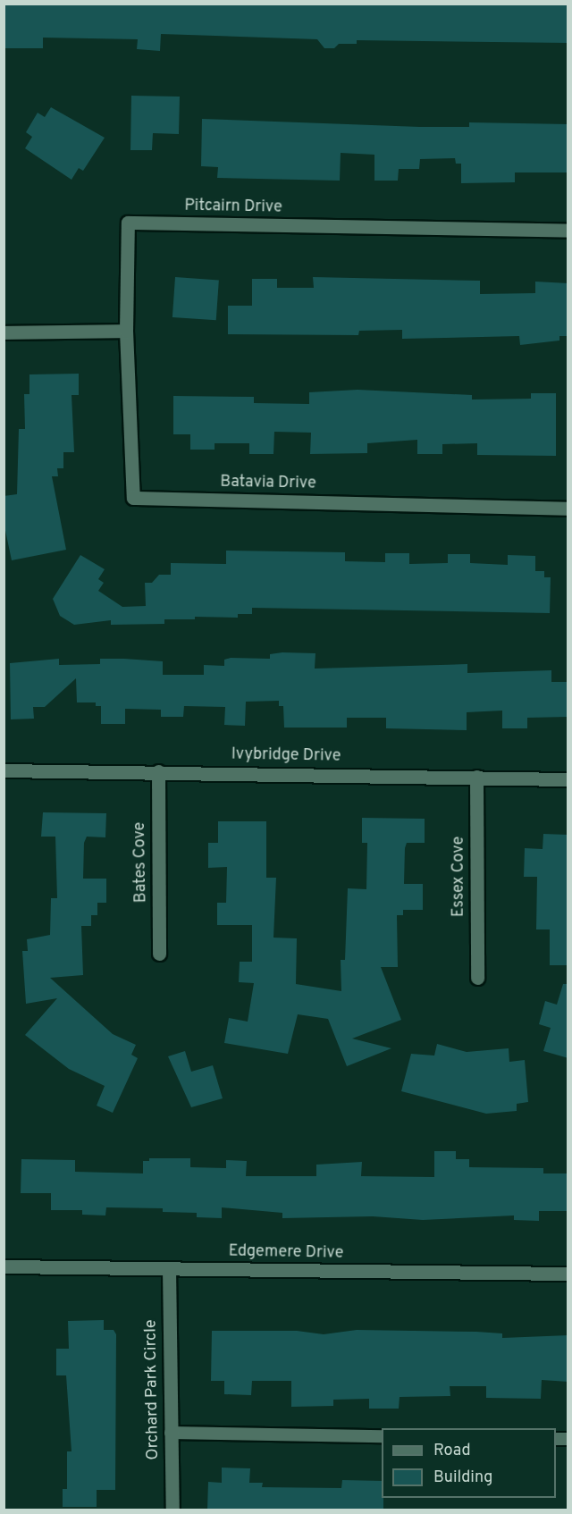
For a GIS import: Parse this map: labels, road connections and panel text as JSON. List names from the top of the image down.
{
  "streets": {
    "street": [
      "Pitcairn Drive",
      "Batavia Drive",
      "Ivybridge Drive",
      "Bates Cove",
      "Essex Cove",
      "Edgemere Drive",
      "Orchard Park Circle"
    ]
  },
  "crossings": [
    ["Pitcairn Drive", "Batavia Drive"],
    ["Ivybridge Drive", "Bates Cove"],
    ["Ivybridge Drive", "Essex Cove"],
    ["Edgemere Drive", "Orchard Park Circle"]
  ],
  "legend": ["Road", "Building"]
}
